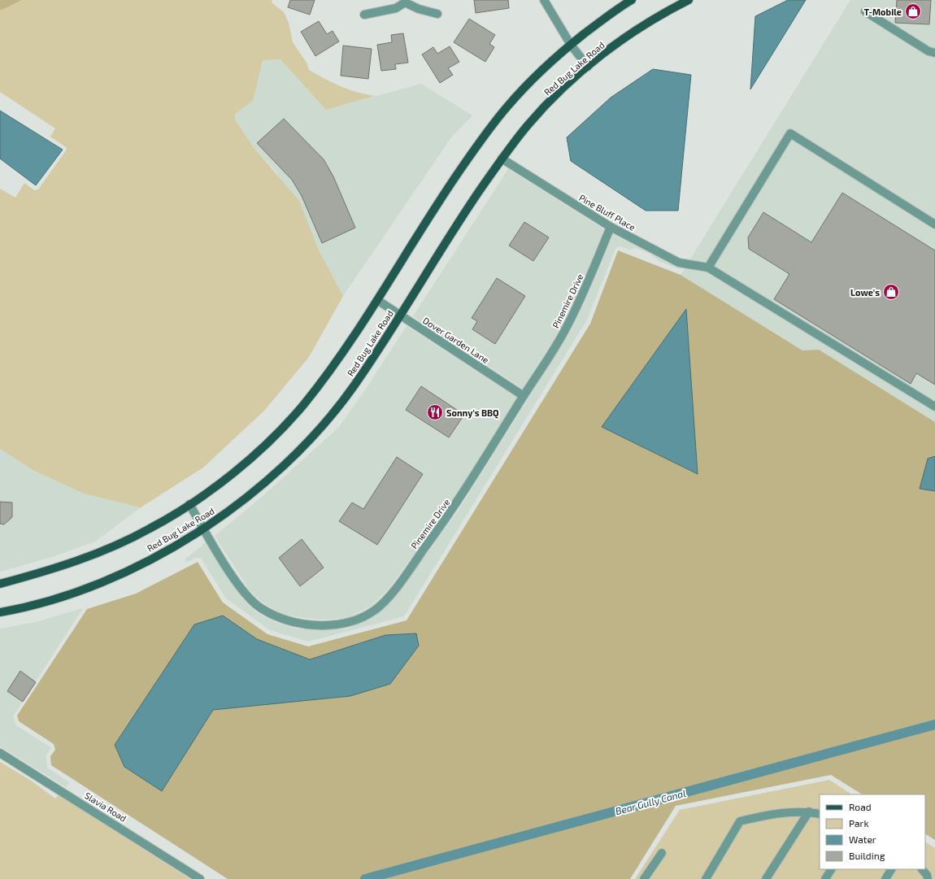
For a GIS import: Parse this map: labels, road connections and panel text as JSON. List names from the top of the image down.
{
  "streets": {
    "main road": ["Red Bug Lake Road"],
    "street": [
      "Pine Bluff Place",
      "Pinemire Drive",
      "Dover Garden Lane",
      "Slavia Road"
    ]
  },
  "crossings": [
    ["Red Bug Lake Road", "Pine Bluff Place"],
    ["Red Bug Lake Road", "Pinemire Drive"],
    ["Red Bug Lake Road", "Dover Garden Lane"],
    ["Pine Bluff Place", "Pinemire Drive"],
    ["Pinemire Drive", "Dover Garden Lane"]
  ],
  "water": ["Bear Gully Canal"],
  "places": {
    "shop": ["T-Mobile", "Lowe's"],
    "restaurant": ["Sonny's BBQ"]
  },
  "legend": [
    "Road",
    "Park",
    "Water",
    "Building"
  ]
}
